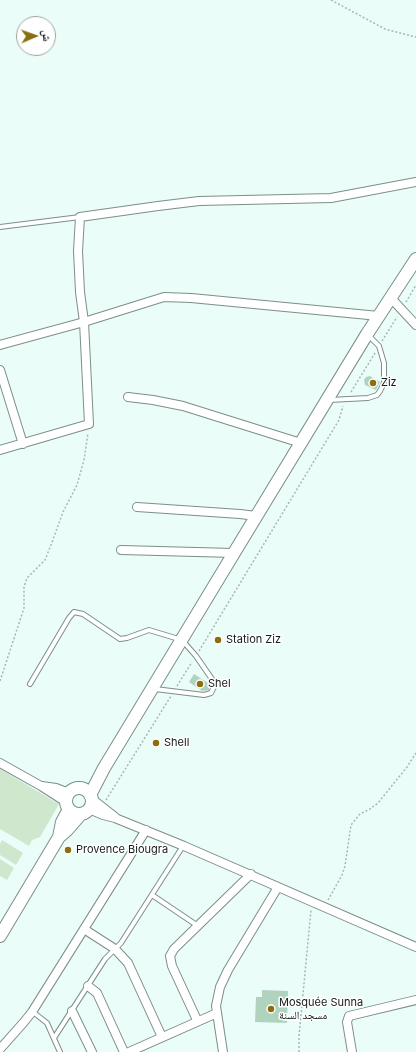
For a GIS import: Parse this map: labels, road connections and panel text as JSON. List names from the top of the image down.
{
  "places": [
    "Ziz",
    "Station Ziz",
    "Shel",
    "Shell",
    "Provence Biougra",
    "Mosquée Sunna مسجد السنة"
  ],
  "north": "right"
}
